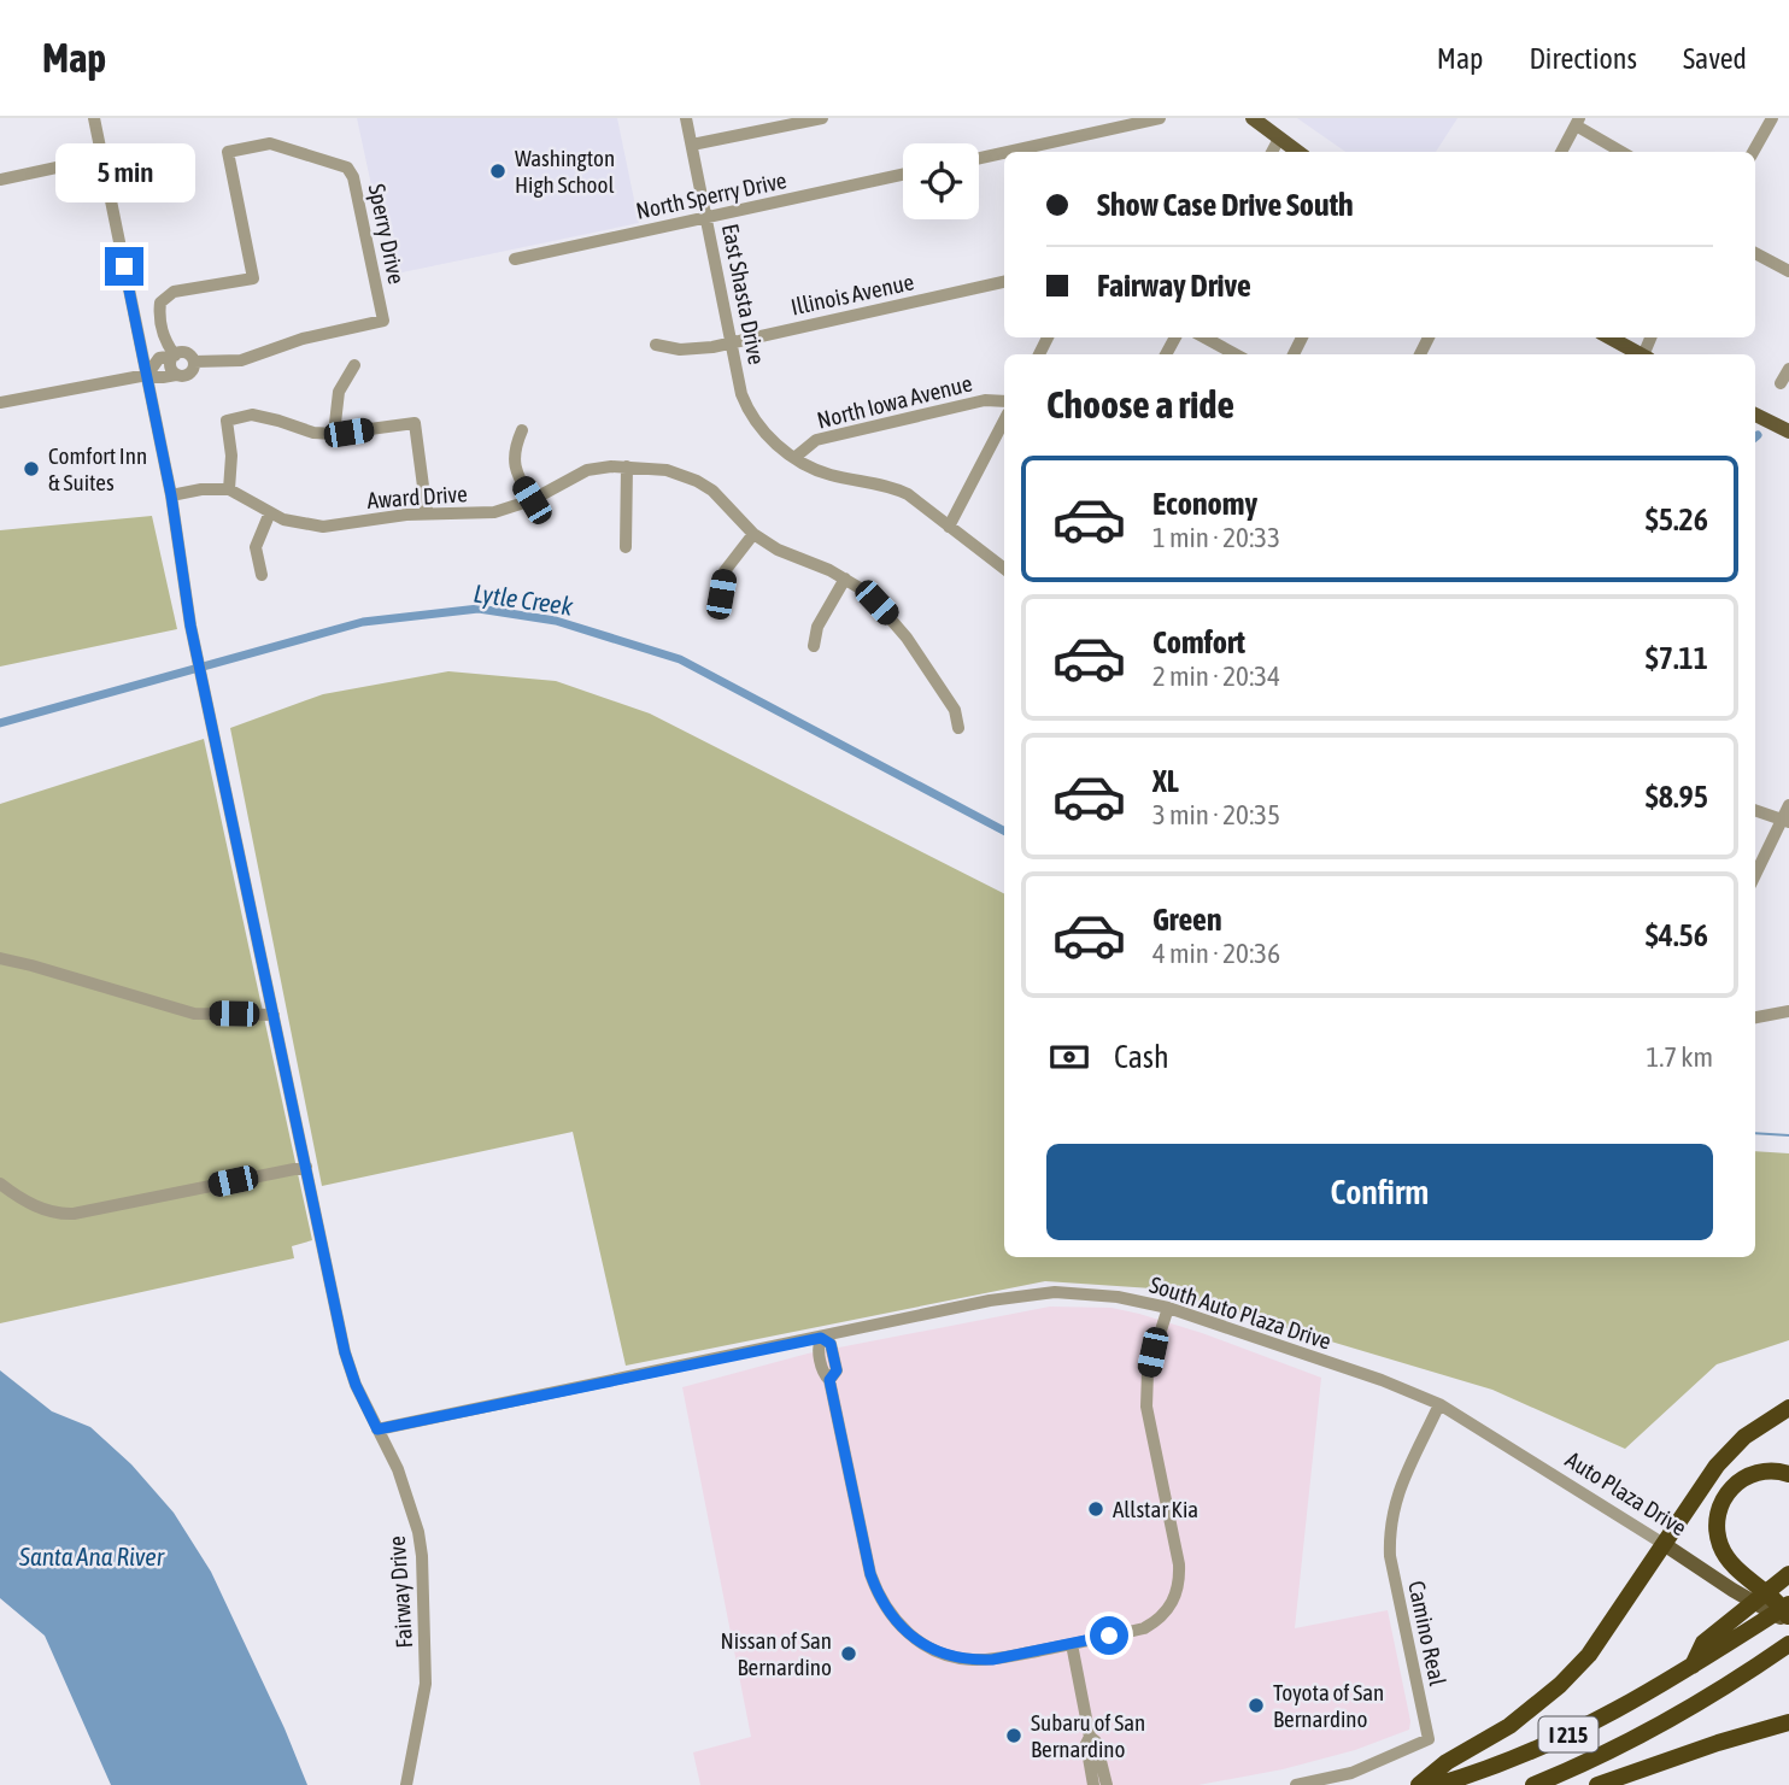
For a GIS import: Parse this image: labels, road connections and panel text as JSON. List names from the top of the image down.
{
  "streets": {
    "highway": ["I 215"],
    "main road": ["Auto Plaza Drive"],
    "street": [
      "North Sperry Drive",
      "Sperry Drive",
      "East Shasta Drive",
      "Illinois Avenue",
      "North Iowa Avenue",
      "Award Drive",
      "South Auto Plaza Drive",
      "Fairway Drive",
      "Camino Real"
    ]
  },
  "crossings": [
    ["North Sperry Drive", "East Shasta Drive"],
    ["East Shasta Drive", "Illinois Avenue"],
    ["East Shasta Drive", "North Iowa Avenue"],
    ["South Auto Plaza Drive", "Auto Plaza Drive"],
    ["South Auto Plaza Drive", "Fairway Drive"],
    ["South Auto Plaza Drive", "Camino Real"],
    ["Auto Plaza Drive", "Camino Real"]
  ],
  "water": ["Lytle Creek", "Santa Ana River"],
  "places": [
    "Washington High School",
    "Comfort Inn & Suites",
    "Allstar Kia",
    "Nissan of San Bernardino",
    "Toyota of San Bernardino",
    "Subaru of San Bernardino"
  ],
  "page": {
    "header": "Map",
    "nav": ["Map", "Directions", "Saved"],
    "bubble": "5 min",
    "banner": ["Show Case Drive South", "Fairway Drive"],
    "heading": "Choose a ride",
    "list": [
      {
        "name": "Economy",
        "note": "1 min · 20:33",
        "value": "$5.26"
      },
      {
        "name": "Comfort",
        "note": "2 min · 20:34",
        "value": "$7.11"
      },
      {
        "name": "XL",
        "note": "3 min · 20:35",
        "value": "$8.95"
      },
      {
        "name": "Green",
        "note": "4 min · 20:36",
        "value": "$4.56"
      }
    ],
    "pay": ["Cash", "1.7 km"],
    "buttons": "Confirm"
  }
}
